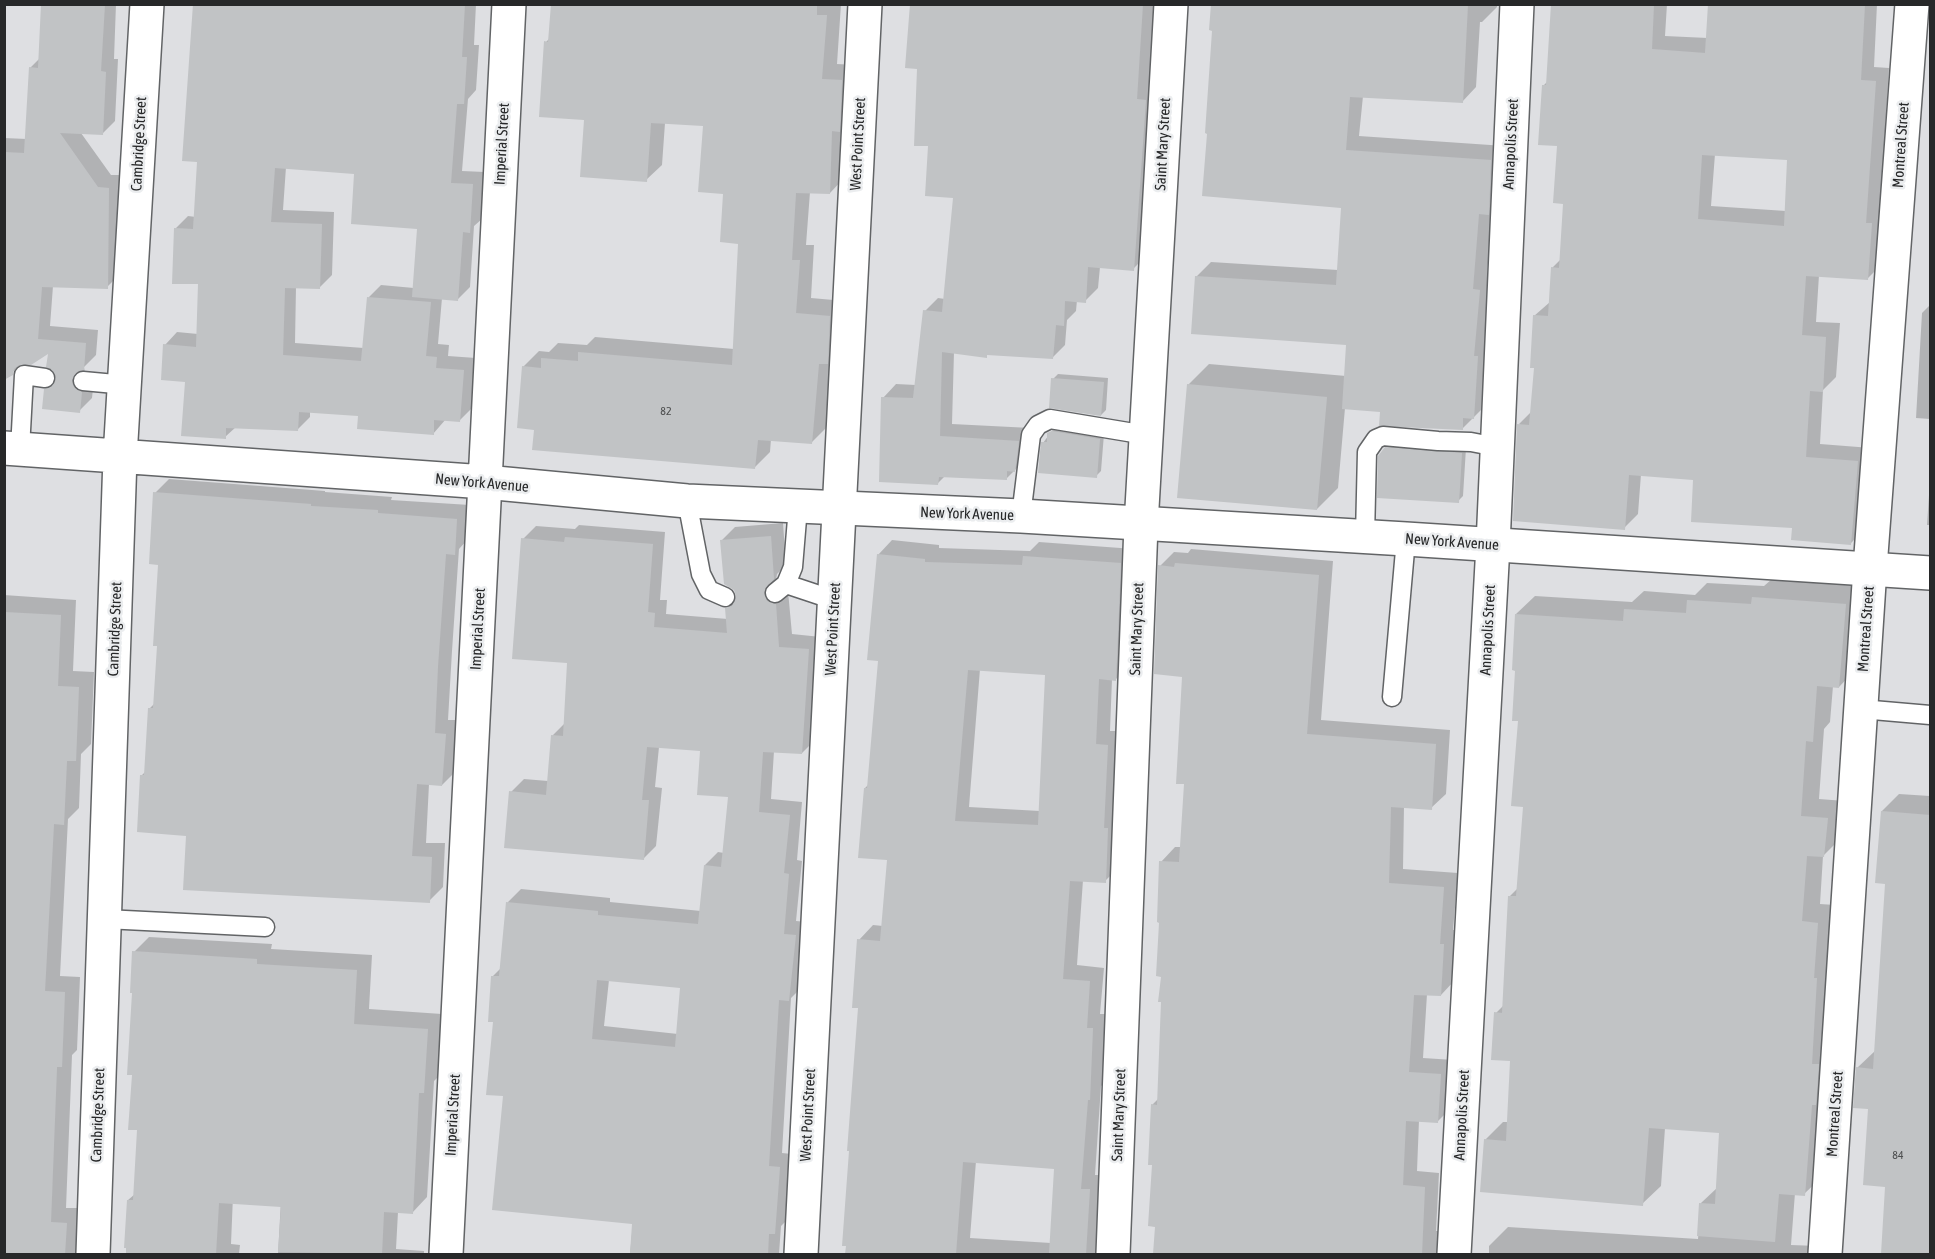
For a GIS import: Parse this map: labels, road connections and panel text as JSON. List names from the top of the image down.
{
  "streets": {
    "street": [
      "Cambridge Street",
      "Imperial Street",
      "West Point Street",
      "Saint Mary Street",
      "Annapolis Street",
      "Montreal Street",
      "New York Avenue"
    ]
  },
  "crossings": [
    ["Cambridge Street", "New York Avenue"],
    ["Imperial Street", "New York Avenue"],
    ["West Point Street", "New York Avenue"],
    ["Saint Mary Street", "New York Avenue"],
    ["Annapolis Street", "New York Avenue"],
    ["Montreal Street", "New York Avenue"]
  ],
  "house_numbers": ["82", "84"]
}
